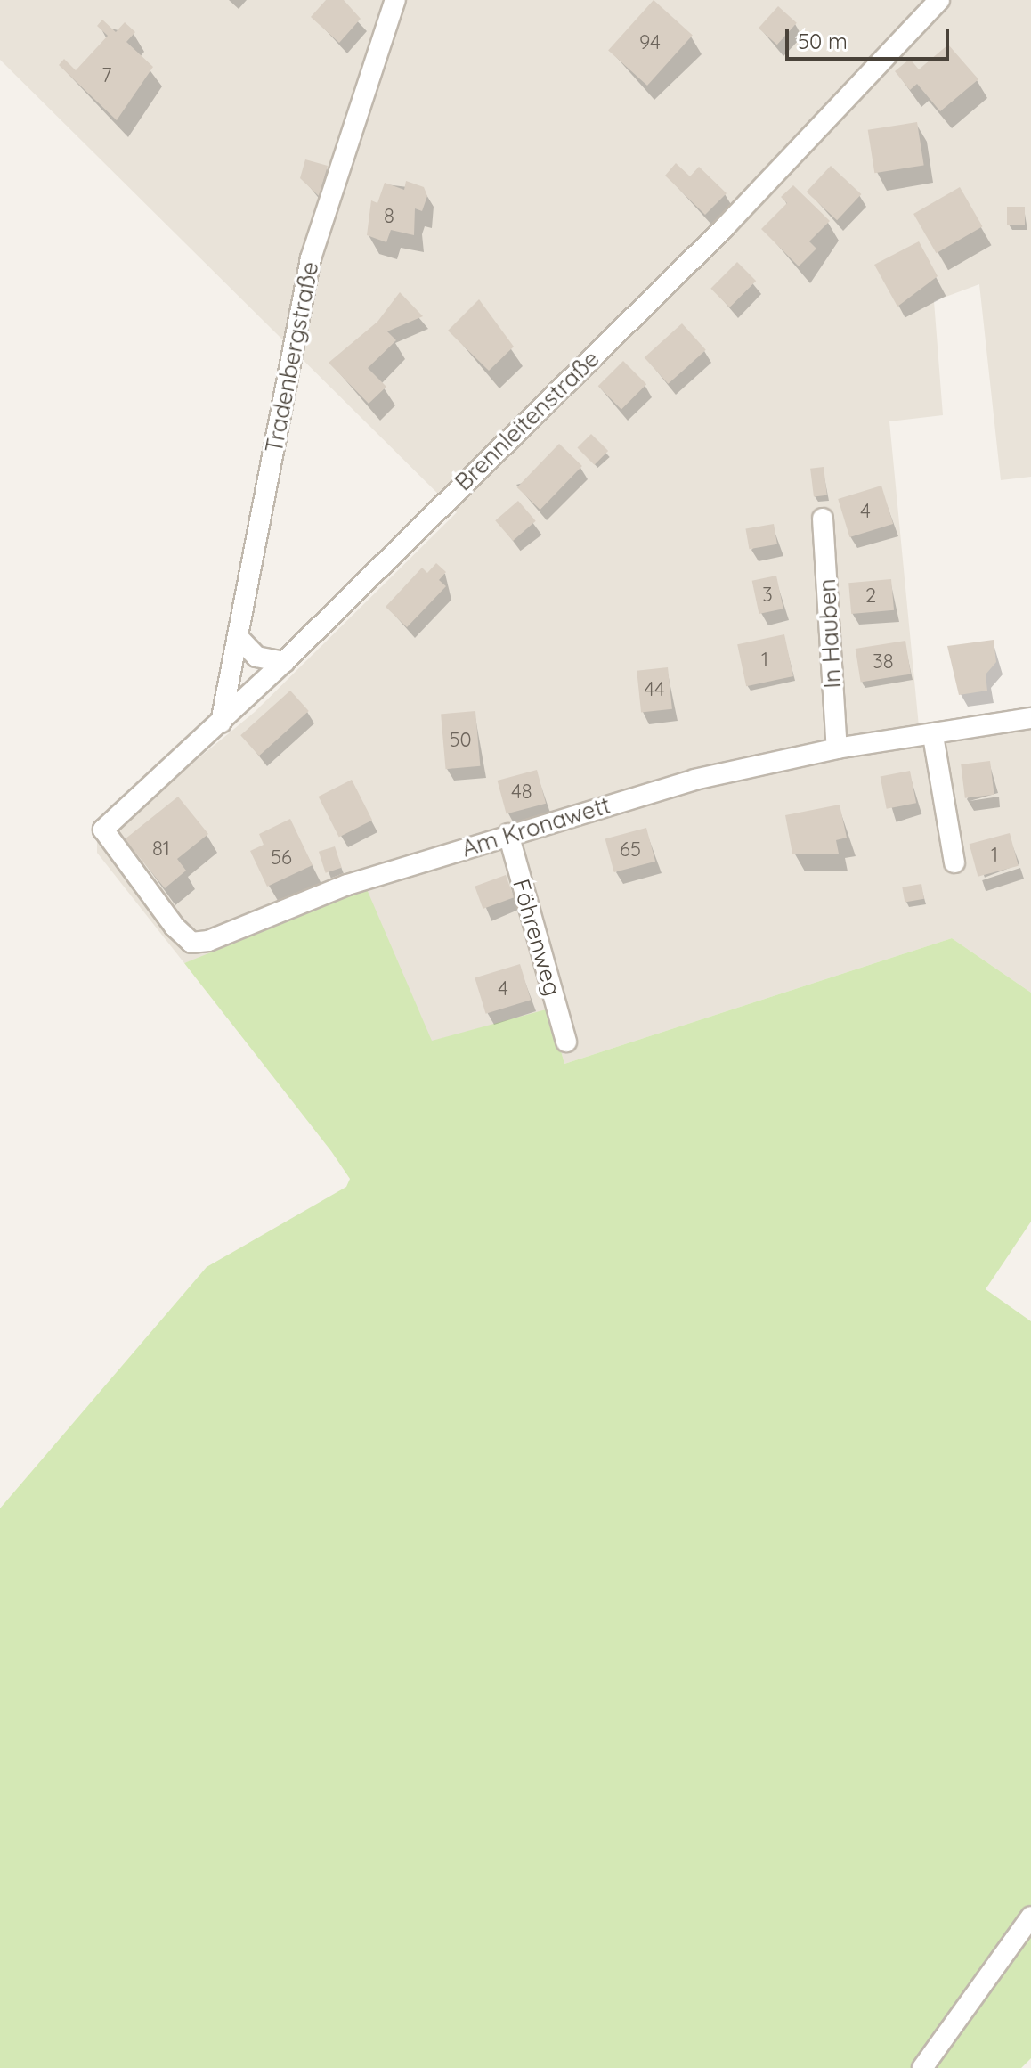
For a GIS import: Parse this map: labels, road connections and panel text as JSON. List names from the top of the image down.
{
  "streets": {
    "street": [
      "Tradenbergstraße",
      "Brennleitenstraße",
      "In Hauben",
      "Am Kronawett",
      "Föhrenweg"
    ]
  },
  "crossings": [
    ["Tradenbergstraße", "Brennleitenstraße"],
    ["Brennleitenstraße", "Am Kronawett"],
    ["In Hauben", "Am Kronawett"],
    ["Am Kronawett", "Föhrenweg"]
  ],
  "house_numbers": [
    "94",
    "7",
    "8",
    "4",
    "3",
    "2",
    "1",
    "38",
    "44",
    "50",
    "48",
    "81",
    "65",
    "1",
    "56",
    "4"
  ],
  "scale_bar": "50 m"
}
